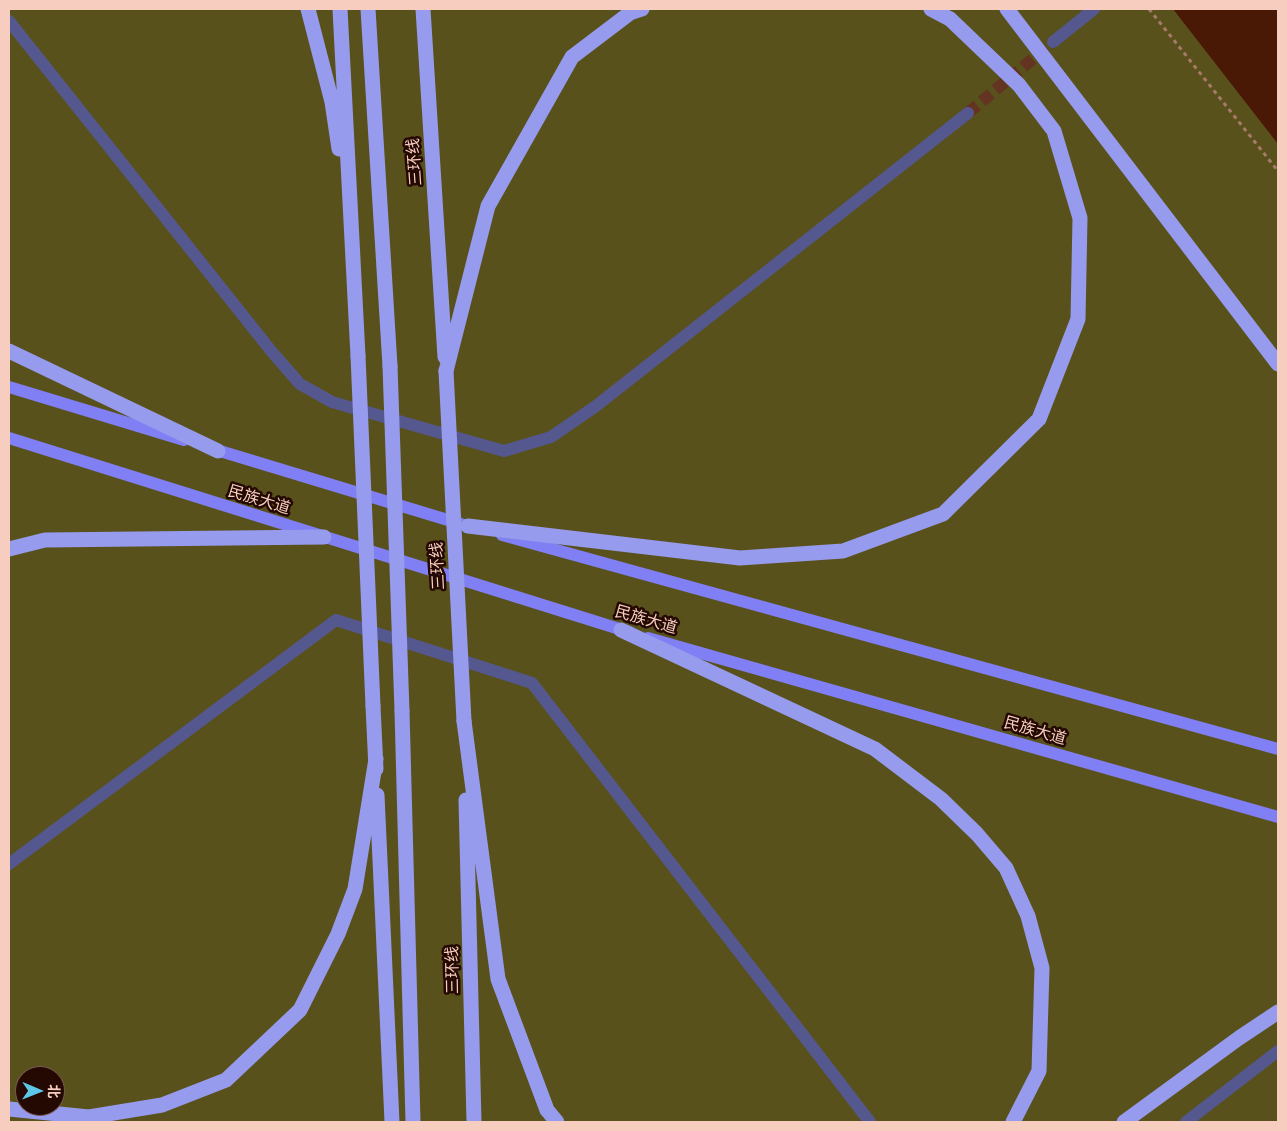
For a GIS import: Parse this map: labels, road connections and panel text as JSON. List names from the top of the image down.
{
  "streets": {
    "highway": ["三环线"],
    "main road": ["民族大道"]
  },
  "north": "right"
}
